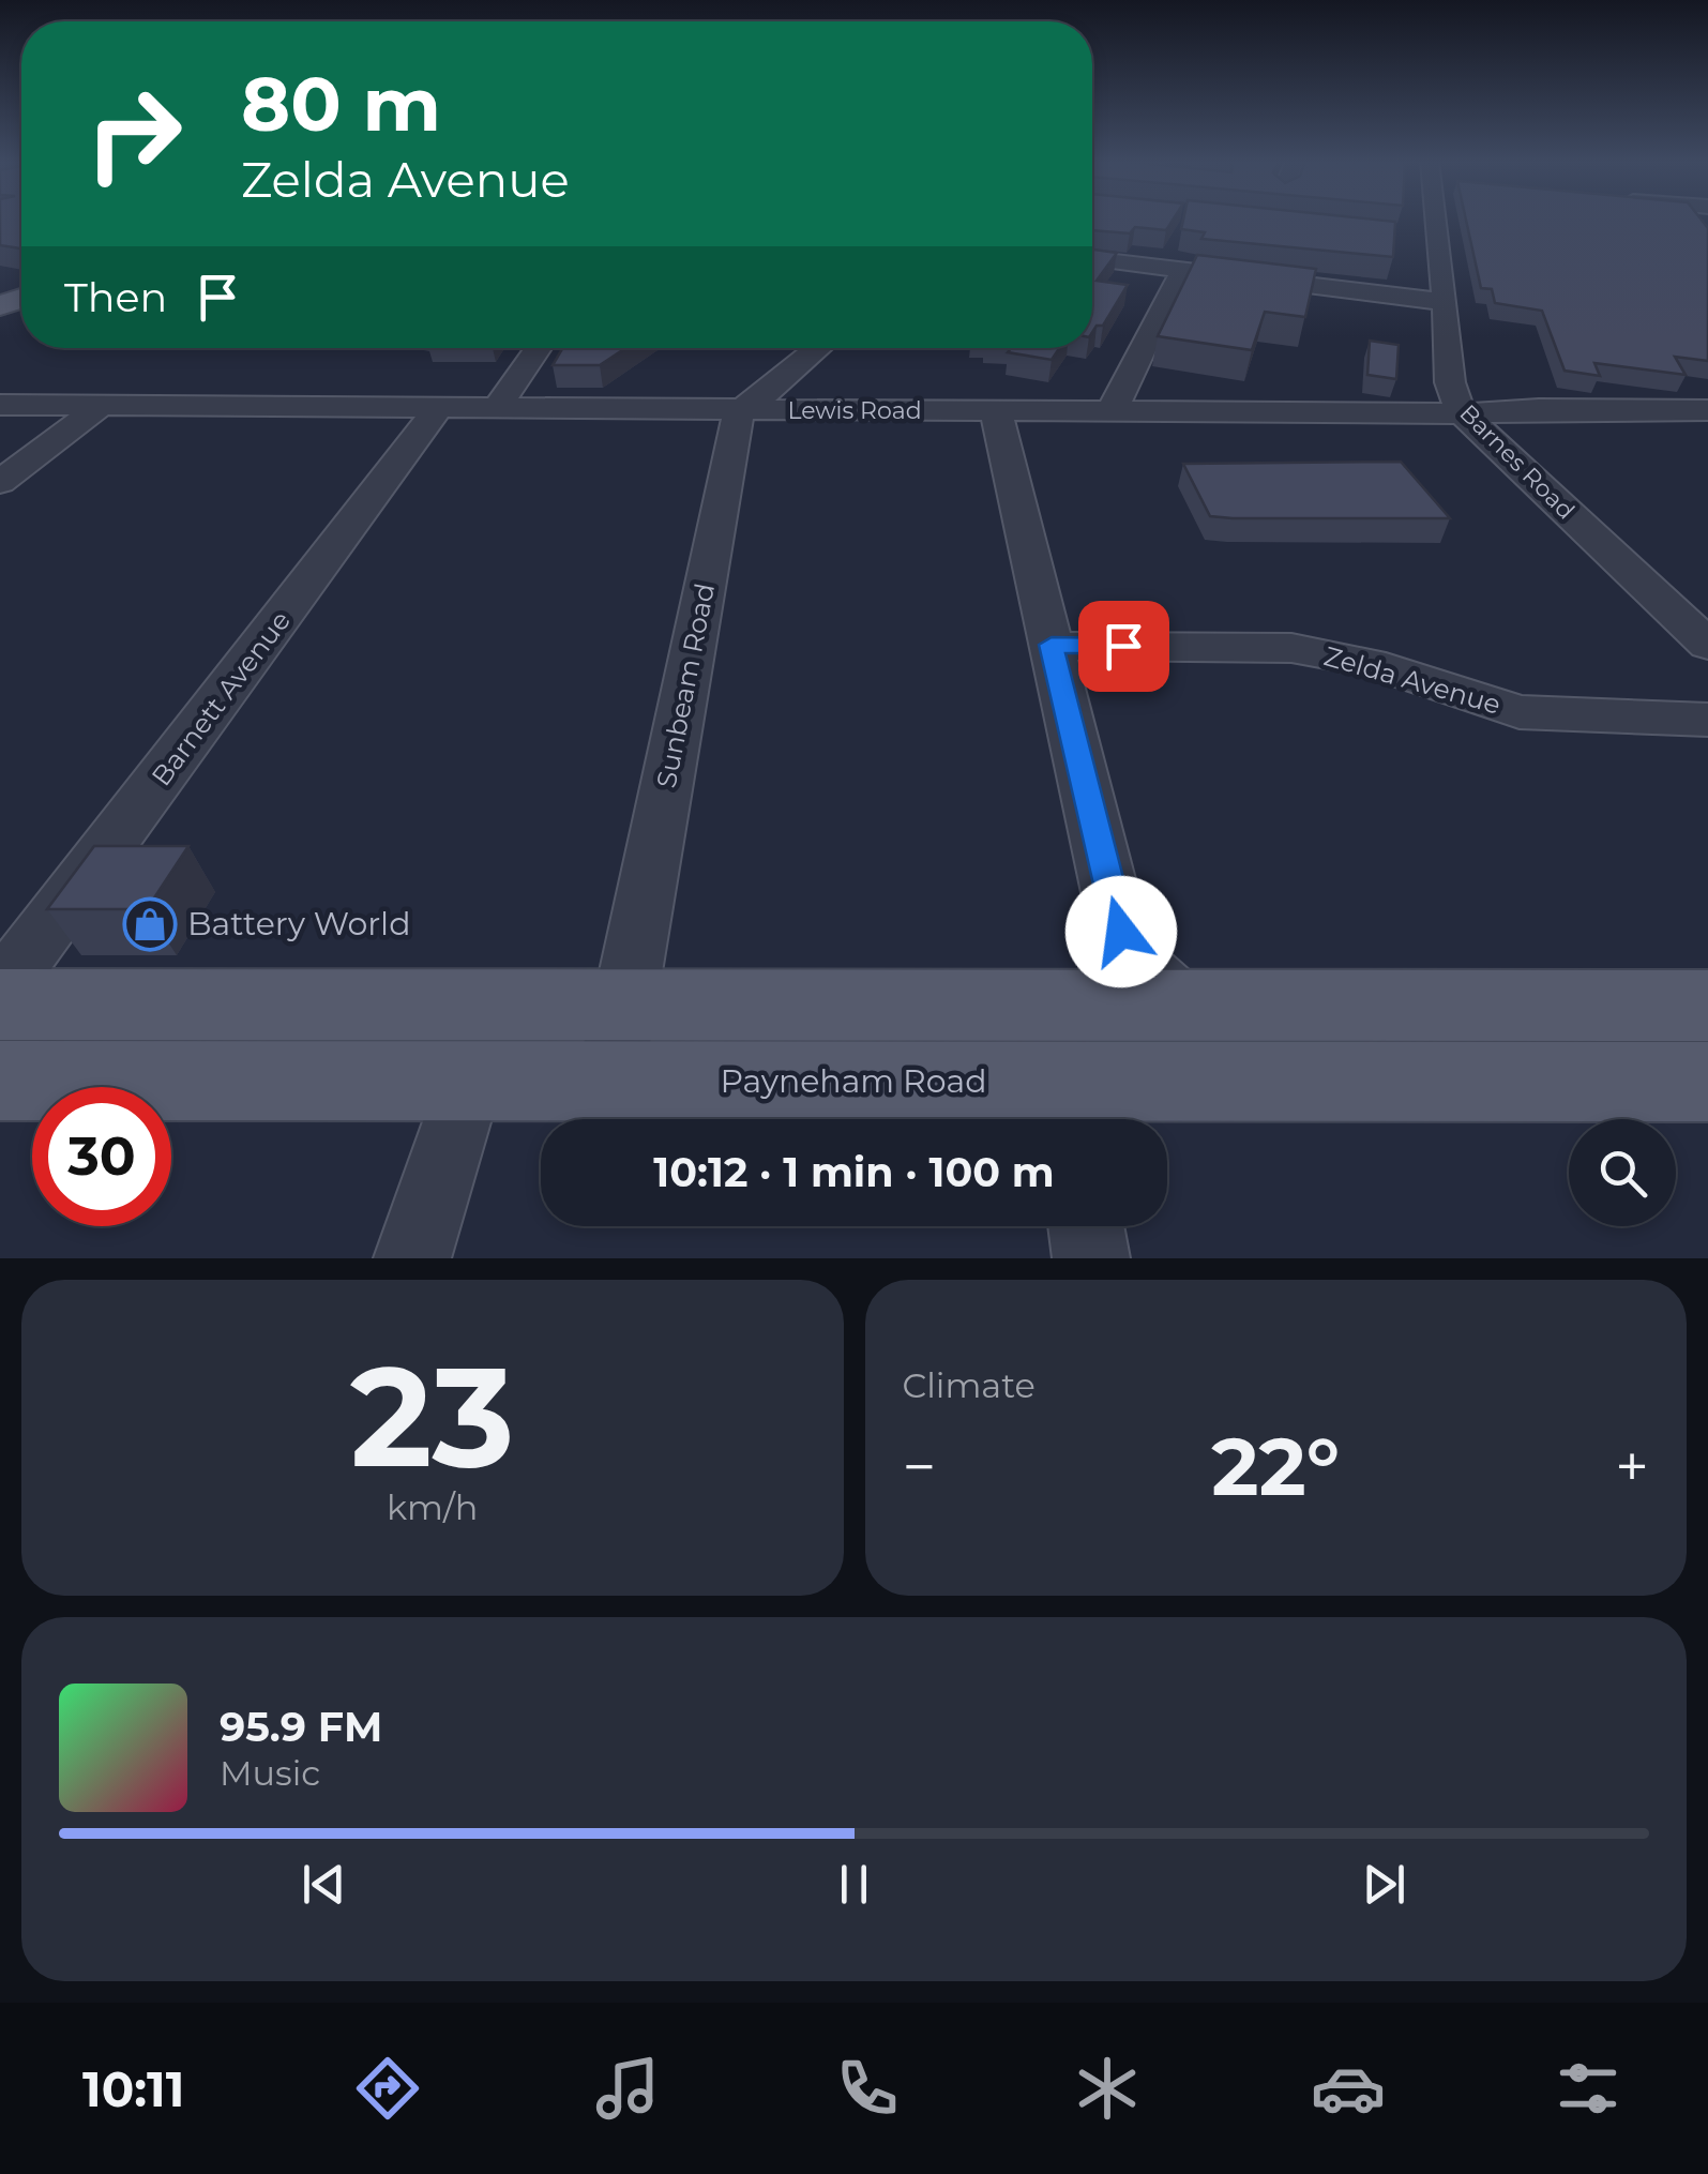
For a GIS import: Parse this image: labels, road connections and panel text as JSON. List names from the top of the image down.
{
  "streets": {
    "main road": ["Payneham Road"],
    "street": [
      "Lewis Road",
      "Barnes Road",
      "Zelda Avenue",
      "Sunbeam Road",
      "Barnett Avenue"
    ]
  },
  "crossings": [
    ["Lewis Road", "Barnes Road"],
    ["Lewis Road", "Sunbeam Road"],
    ["Lewis Road", "Barnett Avenue"],
    ["Sunbeam Road", "Payneham Road"]
  ],
  "places": {
    "shop": ["Battery World"]
  },
  "page": {
    "turn": ["80 m", "Zelda Avenue"],
    "then": "Then",
    "limit": "30",
    "trip": "10:12 · 1 min · 100 m",
    "tile": [
      ["23", "km/h"],
      "Climate"
    ],
    "heat": ["−", "22°", "+"],
    "song": ["95.9 FM", "Music"],
    "tabs": "10:11"
  }
}
